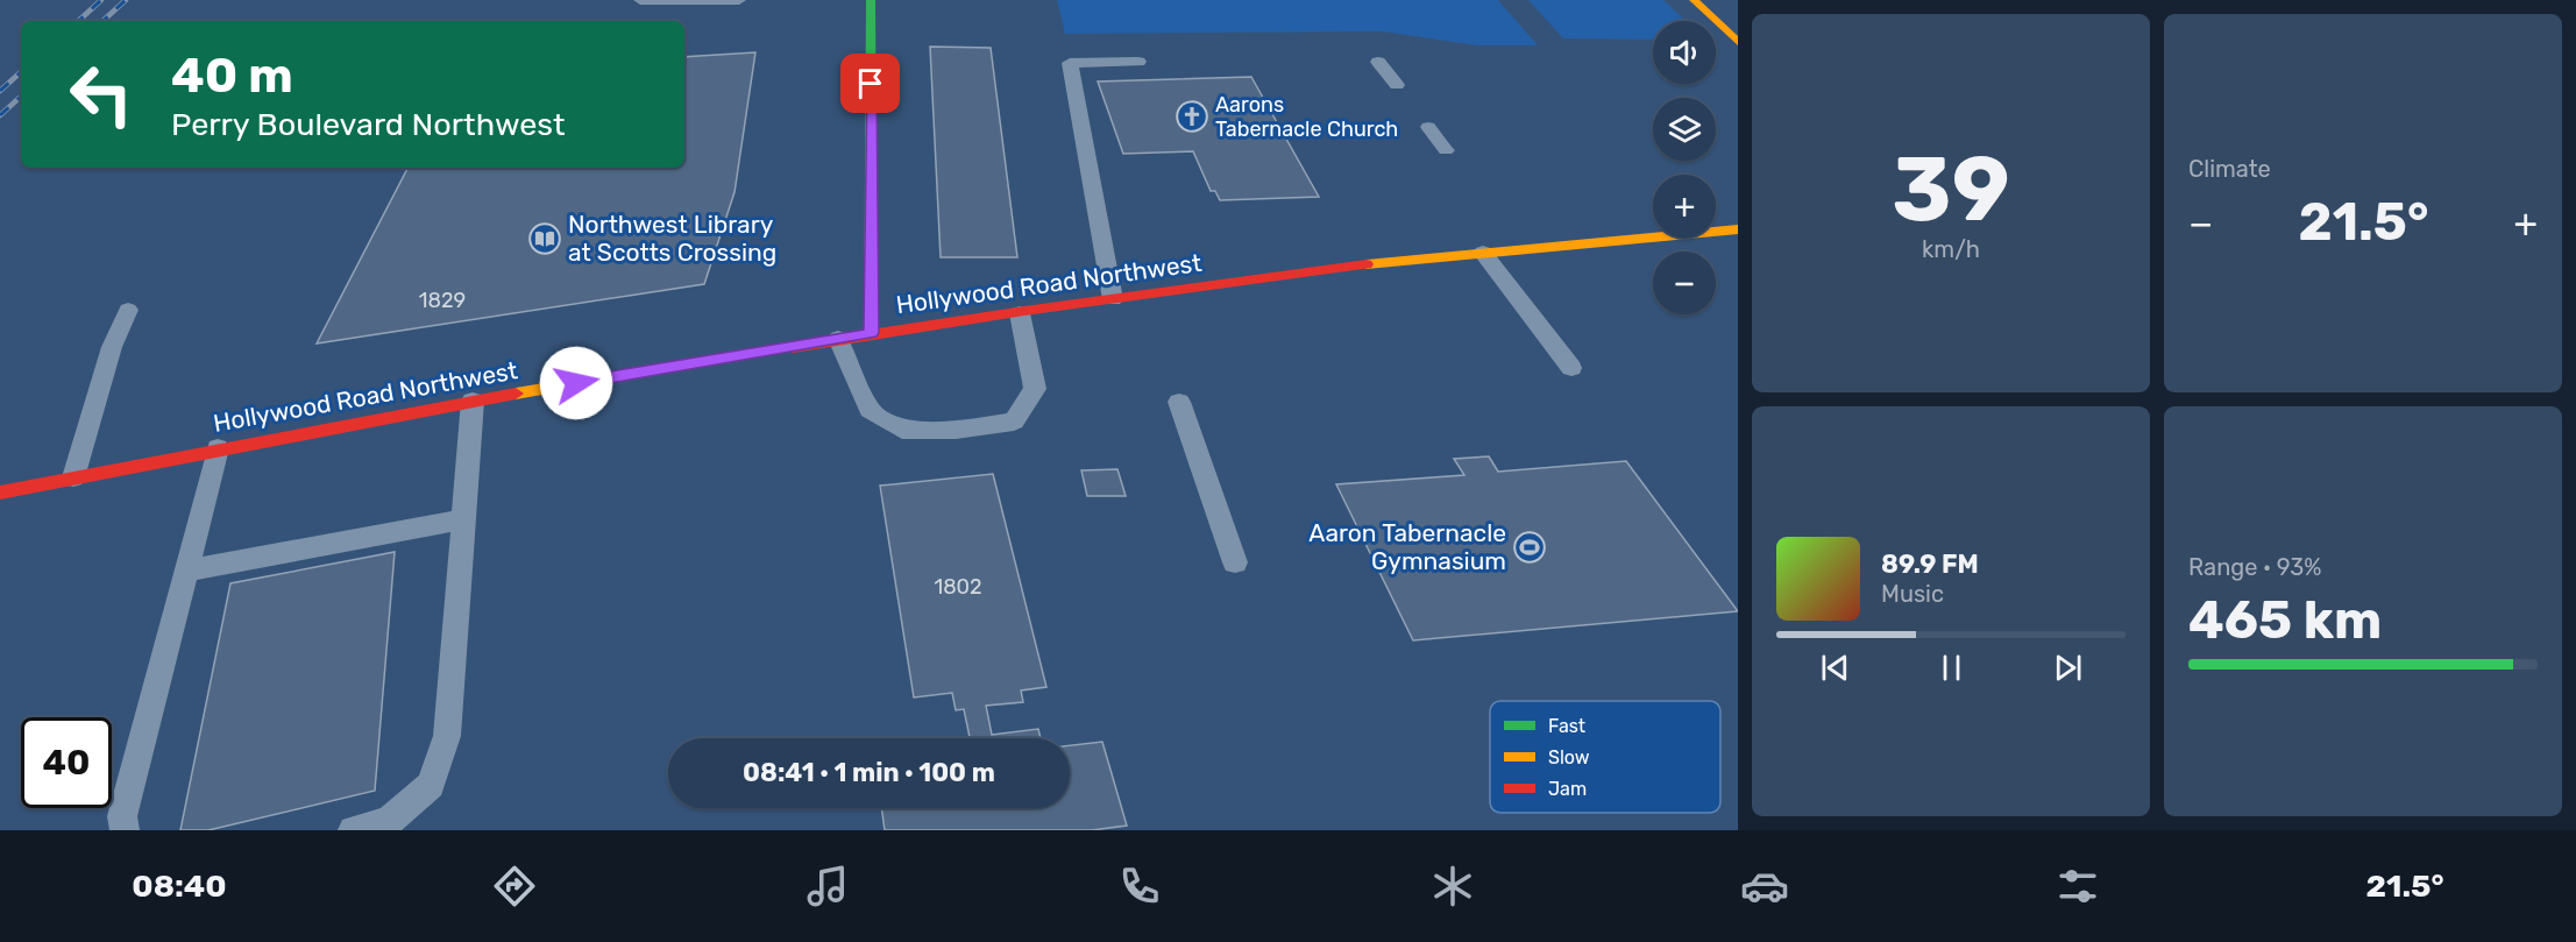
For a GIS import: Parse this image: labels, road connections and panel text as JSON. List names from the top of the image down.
{
  "streets": {
    "street": ["Hollywood Road Northwest"]
  },
  "places": {
    "church": ["Aarons Tabernacle Church"],
    "library": ["Northwest Library at Scotts Crossing"],
    "sports": ["Aaron Tabernacle Gymnasium"]
  },
  "house_numbers": ["1829", "1802"],
  "legend": ["Fast", "Slow", "Jam"],
  "page": {
    "tile": [
      ["39", "km/h"],
      "Climate",
      ["Range · 93%", "465 km"]
    ],
    "map_buttons": ["+", "−"],
    "turn": ["40 m", "Perry Boulevard Northwest"],
    "heat": ["−", "21.5°", "+"],
    "song": ["89.9 FM", "Music"],
    "limit": "40",
    "trip": "08:41 · 1 min · 100 m",
    "tabs": ["08:40", "21.5°"]
  }
}
